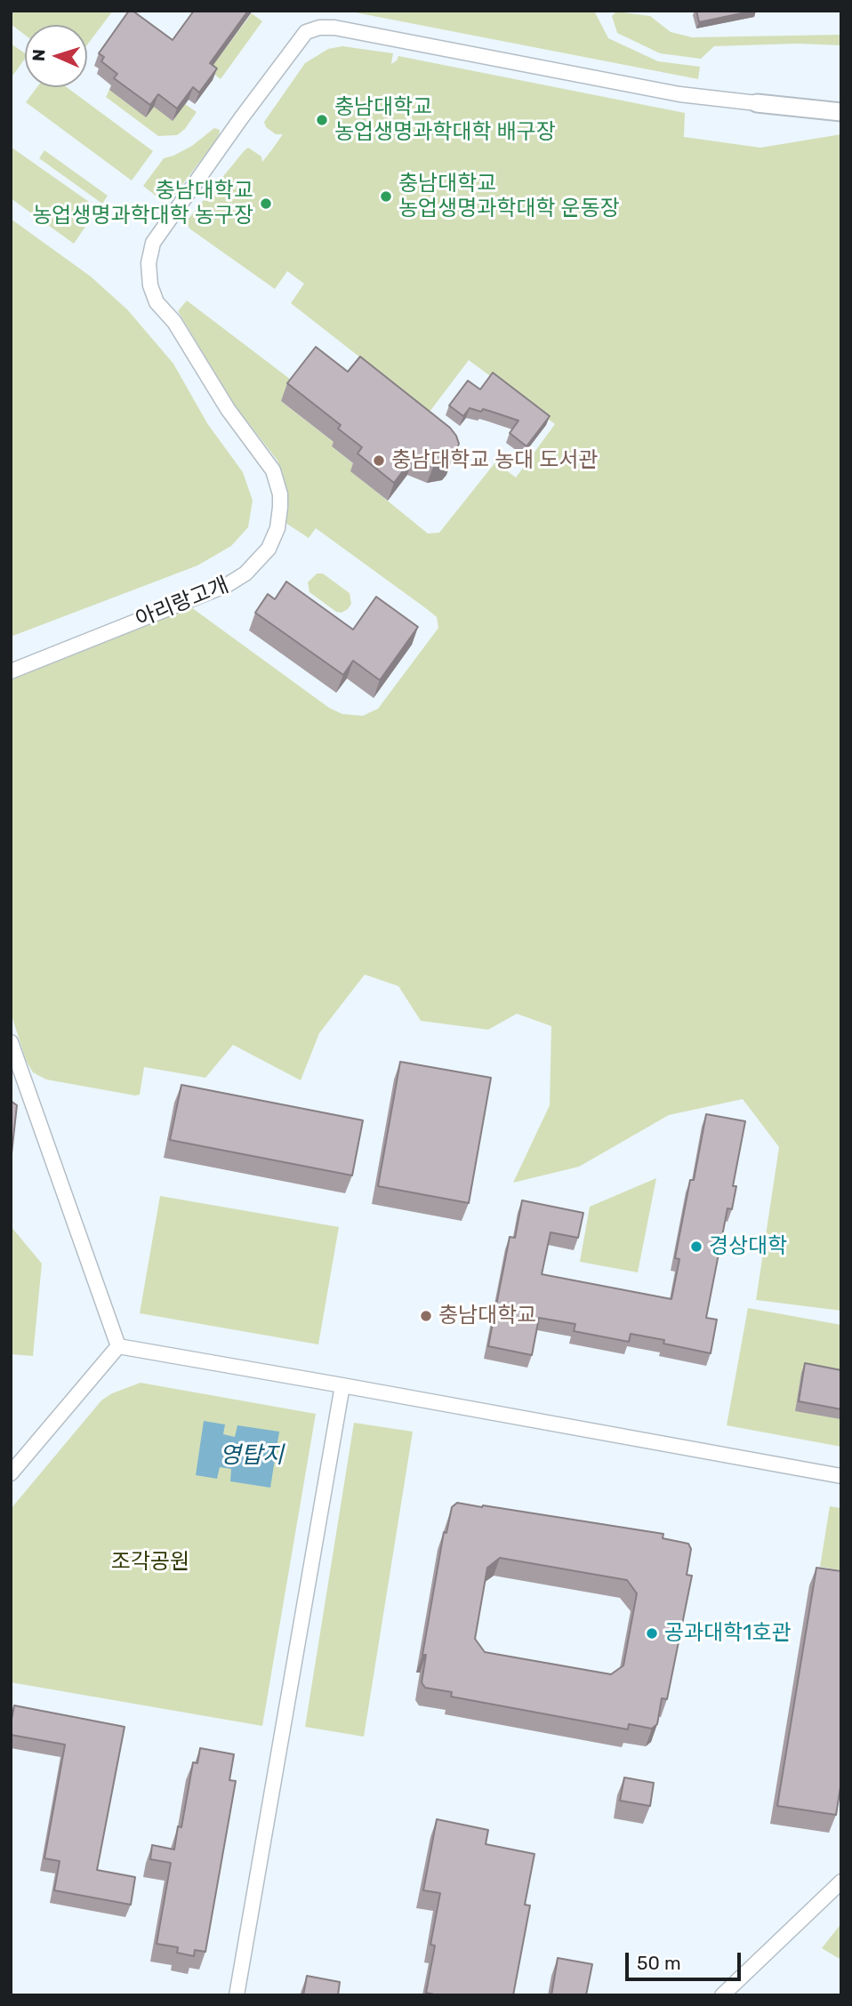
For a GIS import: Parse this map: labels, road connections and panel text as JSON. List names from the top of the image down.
{
  "streets": {
    "street": ["아리랑고개"]
  },
  "water": ["영탑지"],
  "parks": ["조각공원"],
  "places": [
    "충남대학교 농업생명과학대학 배구장",
    "충남대학교 농업생명과학대학 운동장",
    "충남대학교 농업생명과학대학 농구장",
    "충남대학교 농대 도서관",
    "경상대학",
    "충남대학교",
    "공과대학1호관"
  ],
  "scale_bar": "50 m",
  "north": "left"
}
